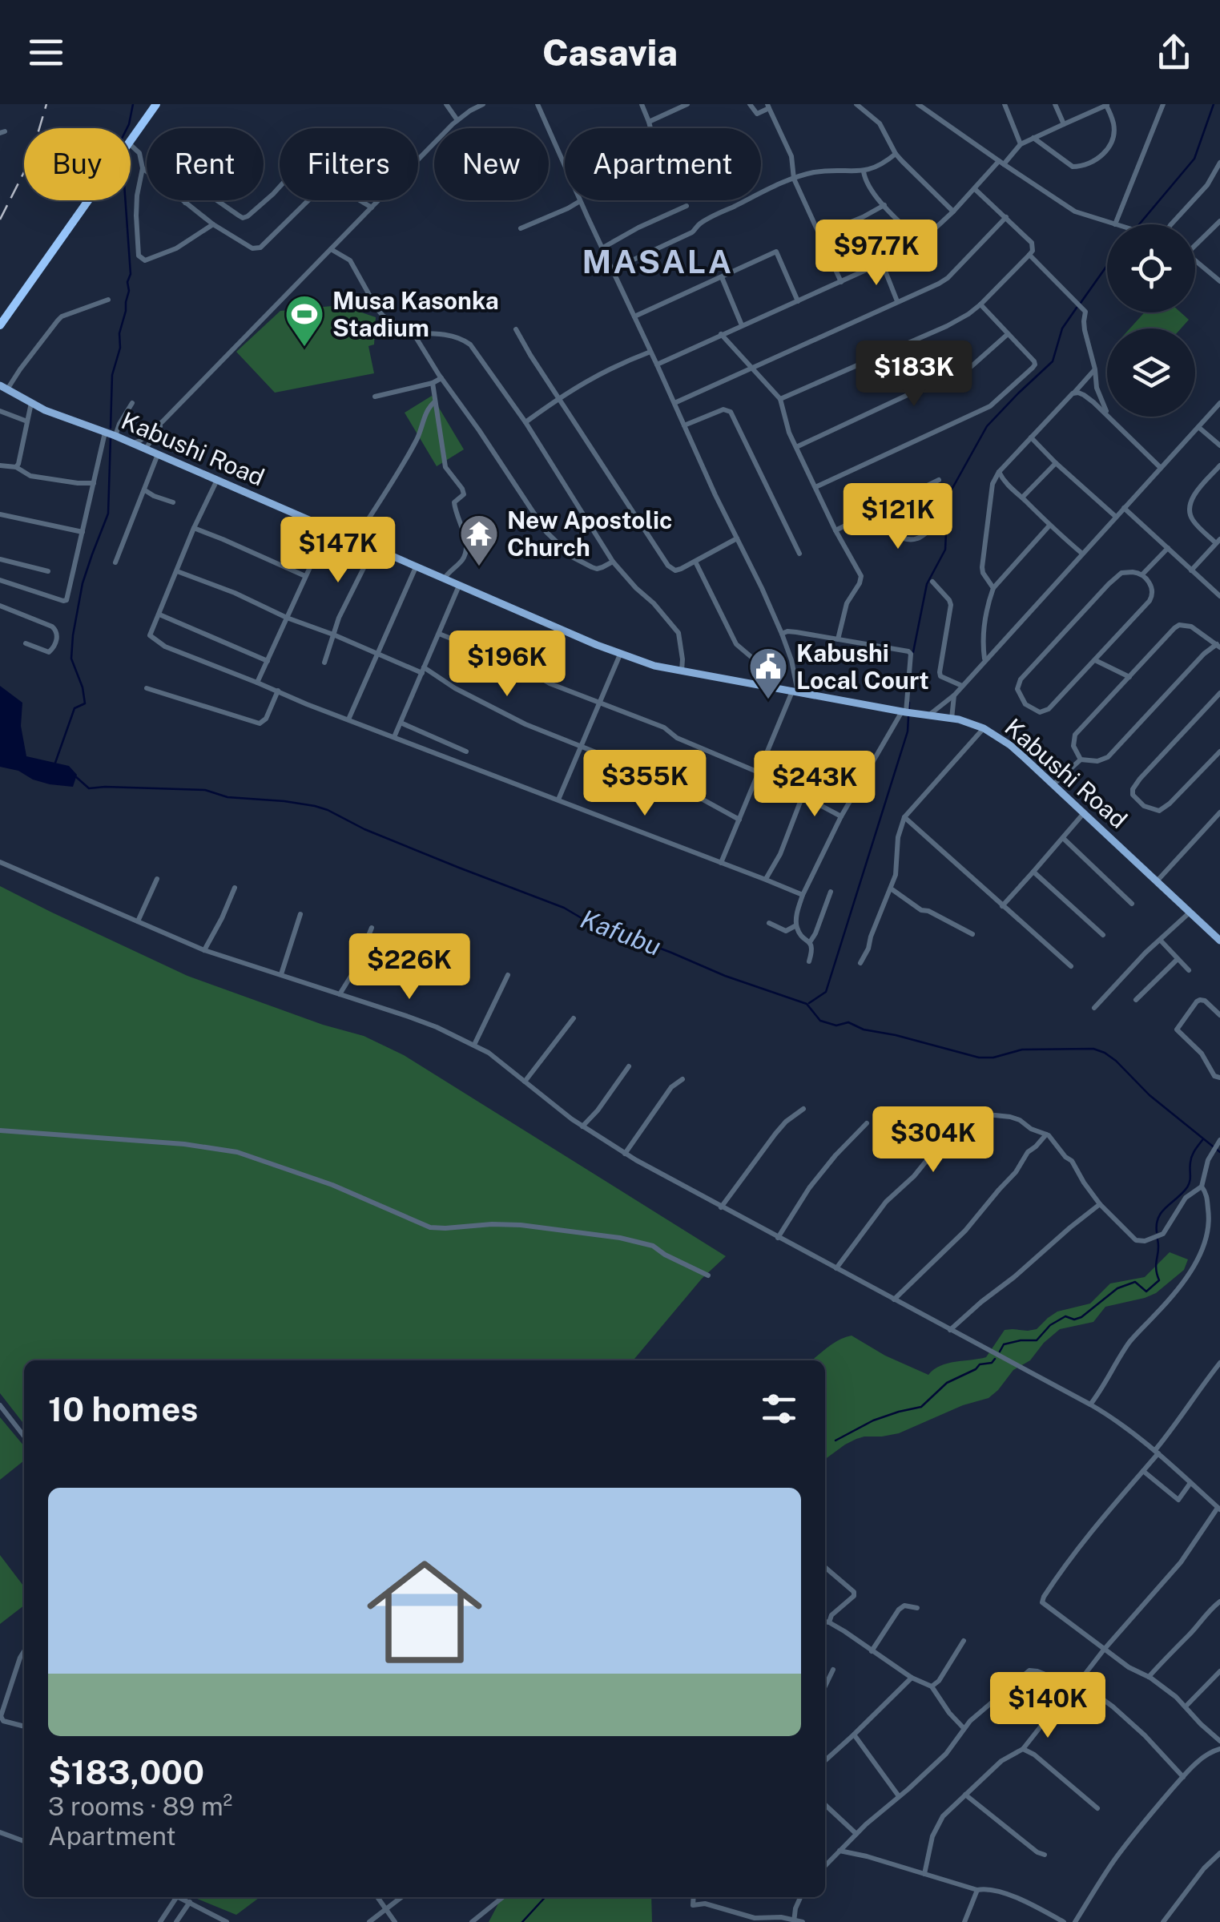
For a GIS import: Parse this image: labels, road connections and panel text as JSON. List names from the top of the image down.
{
  "streets": {
    "main road": ["Kabushi Road"]
  },
  "districts": ["MASALA"],
  "water": ["Kafubu"],
  "places": {
    "sports": ["Musa Kasonka Stadium"],
    "temple": ["New Apostolic Church"],
    "public building": ["Kabushi Local Court"]
  },
  "page": {
    "header": "Casavia",
    "chip": [
      "Buy",
      "Rent",
      "Filters",
      "New",
      "Apartment"
    ],
    "price": [
      "$97.7K",
      "$183K",
      "$121K",
      "$147K",
      "$196K",
      "$355K",
      "$243K",
      "$226K",
      "$304K",
      "$140K"
    ],
    "heading": "10 homes",
    "list": [
      {
        "name": "$183,000",
        "note": "3 rooms · 89 m² · Apartment"
      }
    ]
  }
}
